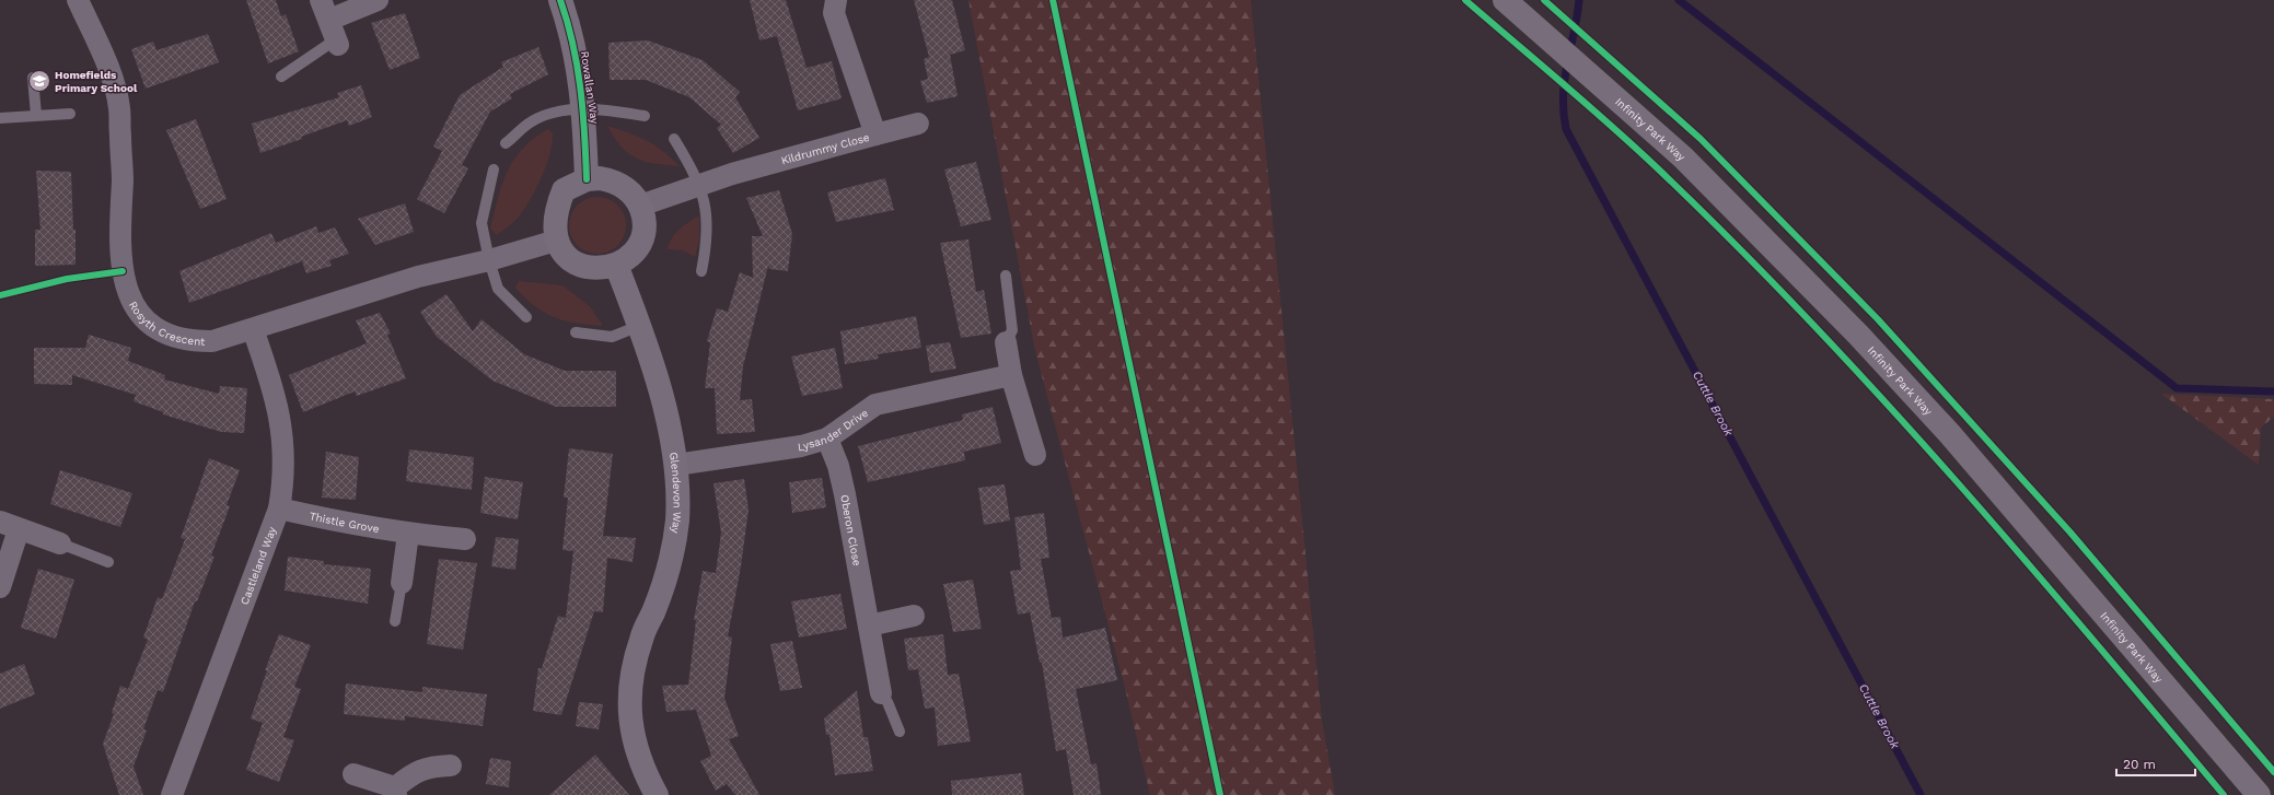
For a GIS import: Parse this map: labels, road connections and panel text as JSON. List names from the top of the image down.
{
  "streets": {
    "street": [
      "Rowallan Way",
      "Infinity Park Way",
      "Kildrummy Close",
      "Rosyth Crescent",
      "Lysander Drive",
      "Glendevon Way",
      "Thistle Grove",
      "Oberon Close",
      "Castleland Way"
    ]
  },
  "crossings": [
    ["Rowallan Way", "Kildrummy Close"],
    ["Rowallan Way", "Rosyth Crescent"],
    ["Rowallan Way", "Glendevon Way"],
    ["Kildrummy Close", "Rosyth Crescent"],
    ["Kildrummy Close", "Glendevon Way"],
    ["Rosyth Crescent", "Glendevon Way"],
    ["Rosyth Crescent", "Castleland Way"],
    ["Lysander Drive", "Glendevon Way"],
    ["Lysander Drive", "Oberon Close"],
    ["Thistle Grove", "Castleland Way"]
  ],
  "water": ["Cuttle Brook"],
  "places": {
    "school or university": ["Homefields Primary School"]
  },
  "scale_bar": "20 m"
}
